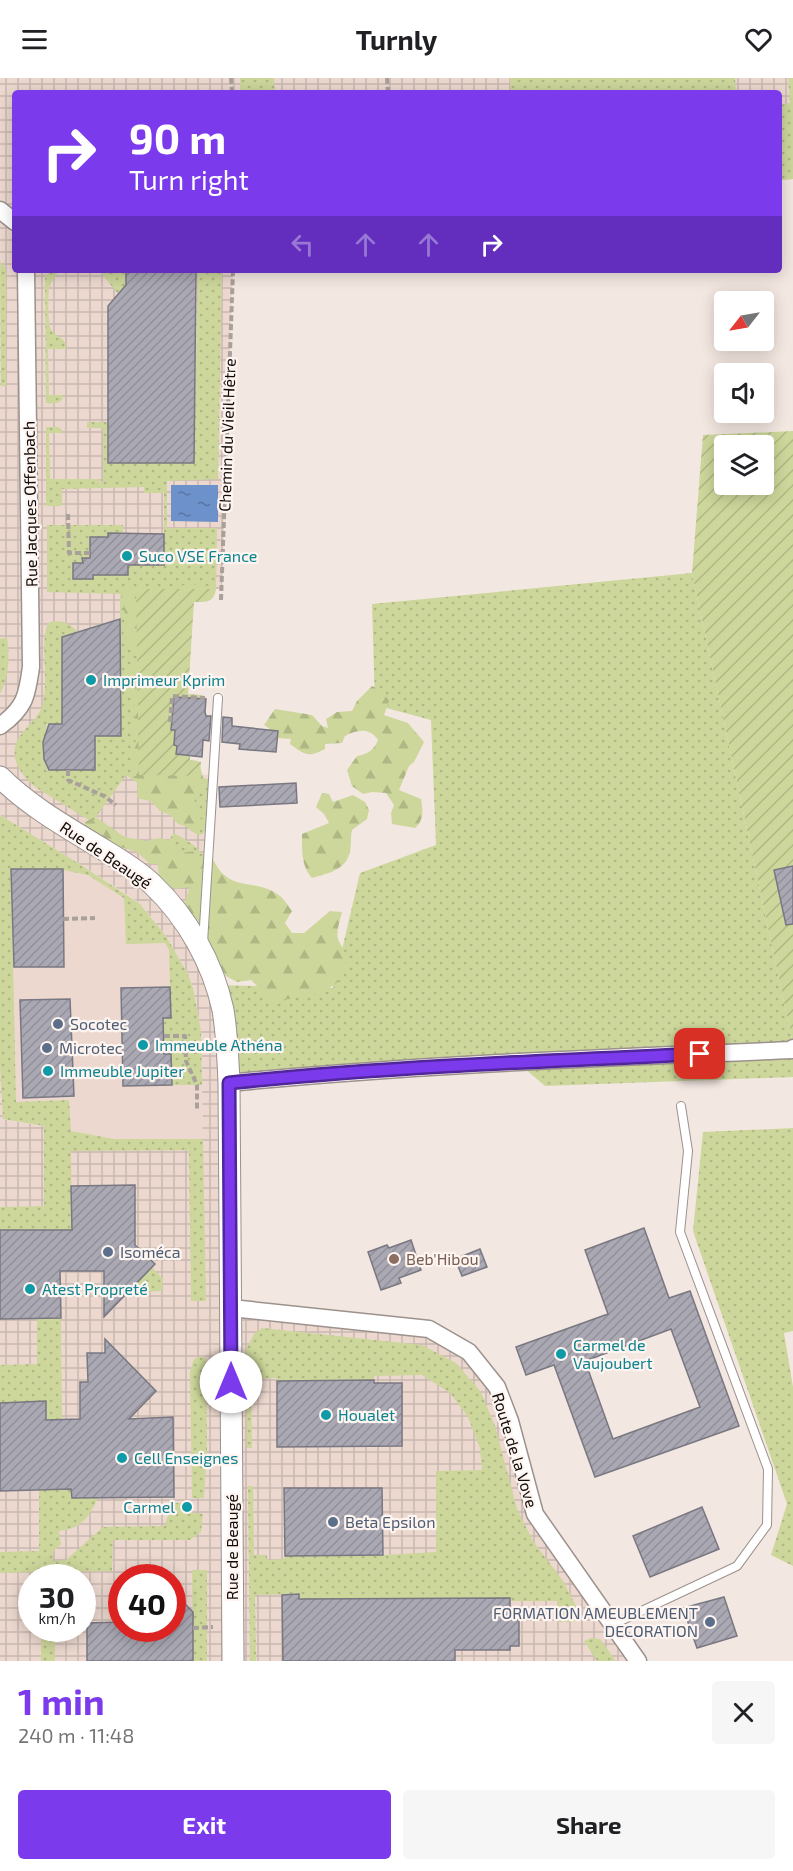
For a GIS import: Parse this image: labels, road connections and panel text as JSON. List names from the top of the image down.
{
  "streets": {
    "street": ["Rue Jacques Offenbach", "Rue de Beaugé", "Route de la Vove"],
    "path": ["Chemin du Vieil Hêtre"]
  },
  "crossings": [
    ["Rue de Beaugé", "Route de la Vove"]
  ],
  "places": [
    "Suco VSE France",
    "Imprimeur Kprim",
    "Socotec",
    "Immeuble Athéna",
    "Microtec",
    "Immeuble Jupiter",
    "Isoméca",
    "Beb'Hibou",
    "Atest Propreté",
    "Carmel de Vaujoubert",
    "Houalet",
    "Cell Enseignes",
    "Carmel",
    "Beta Epsilon",
    "FORMATION AMEUBLEMENT DECORATION"
  ],
  "north": "bottom left",
  "page": {
    "header": "Turnly",
    "turn": ["90 m", "Turn right"],
    "speed": "30 km/h",
    "limit": "40",
    "heading": ["1 min", "240 m · 11:48"],
    "buttons": ["Exit", "Share"]
  }
}
